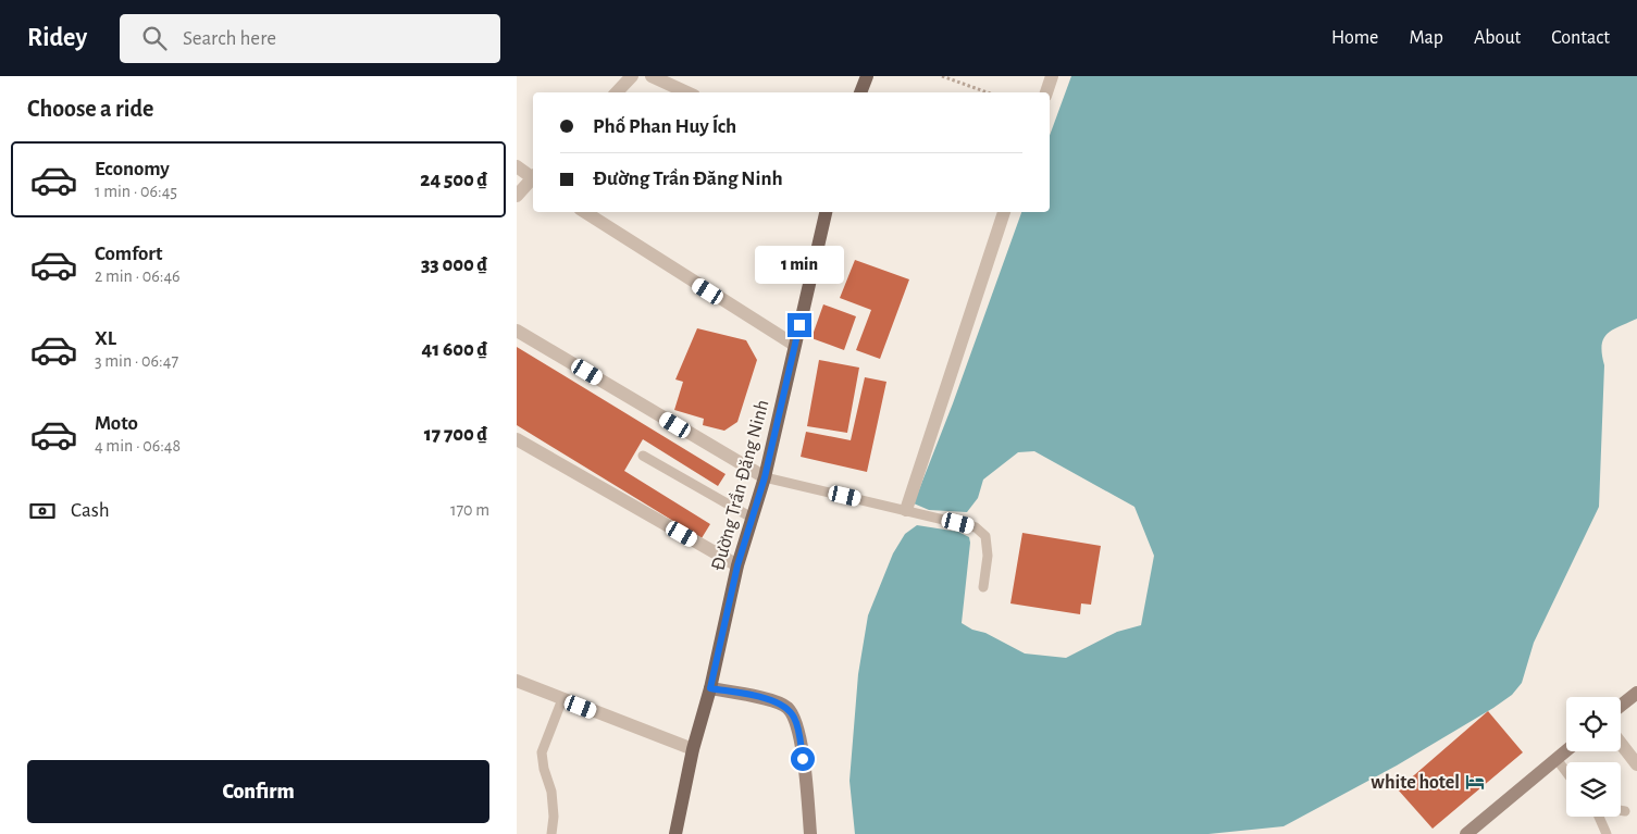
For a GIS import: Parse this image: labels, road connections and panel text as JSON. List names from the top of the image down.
{
  "streets": {
    "main road": ["Đường Trần Đăng Ninh"]
  },
  "places": {
    "hotel": ["white hotel"]
  },
  "page": {
    "header": "Ridey",
    "search": "Search here",
    "nav": [
      "Home",
      "Map",
      "About",
      "Contact"
    ],
    "heading": "Choose a ride",
    "banner": ["Phố Phan Huy Ích", "Đường Trần Đăng Ninh"],
    "list": [
      {
        "name": "Economy",
        "note": "1 min · 06:45",
        "value": "24 500 ₫"
      },
      {
        "name": "Comfort",
        "note": "2 min · 06:46",
        "value": "33 000 ₫"
      },
      {
        "name": "XL",
        "note": "3 min · 06:47",
        "value": "41 600 ₫"
      },
      {
        "name": "Moto",
        "note": "4 min · 06:48",
        "value": "17 700 ₫"
      }
    ],
    "bubble": "1 min",
    "pay": ["Cash", "170 m"],
    "buttons": "Confirm"
  }
}
